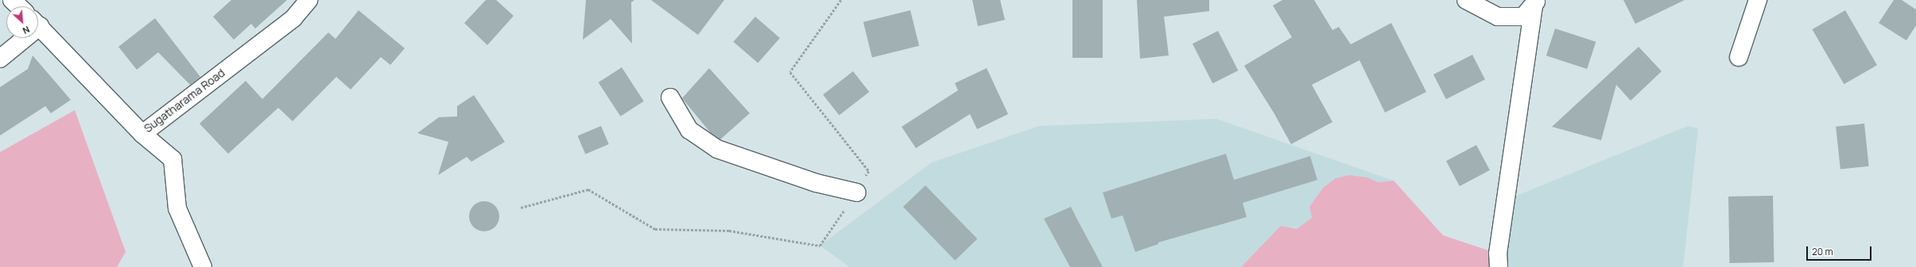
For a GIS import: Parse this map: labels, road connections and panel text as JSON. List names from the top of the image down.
{
  "streets": {
    "street": ["Sugatharama Road"]
  },
  "scale_bar": "20 m",
  "north": "bottom right"
}
